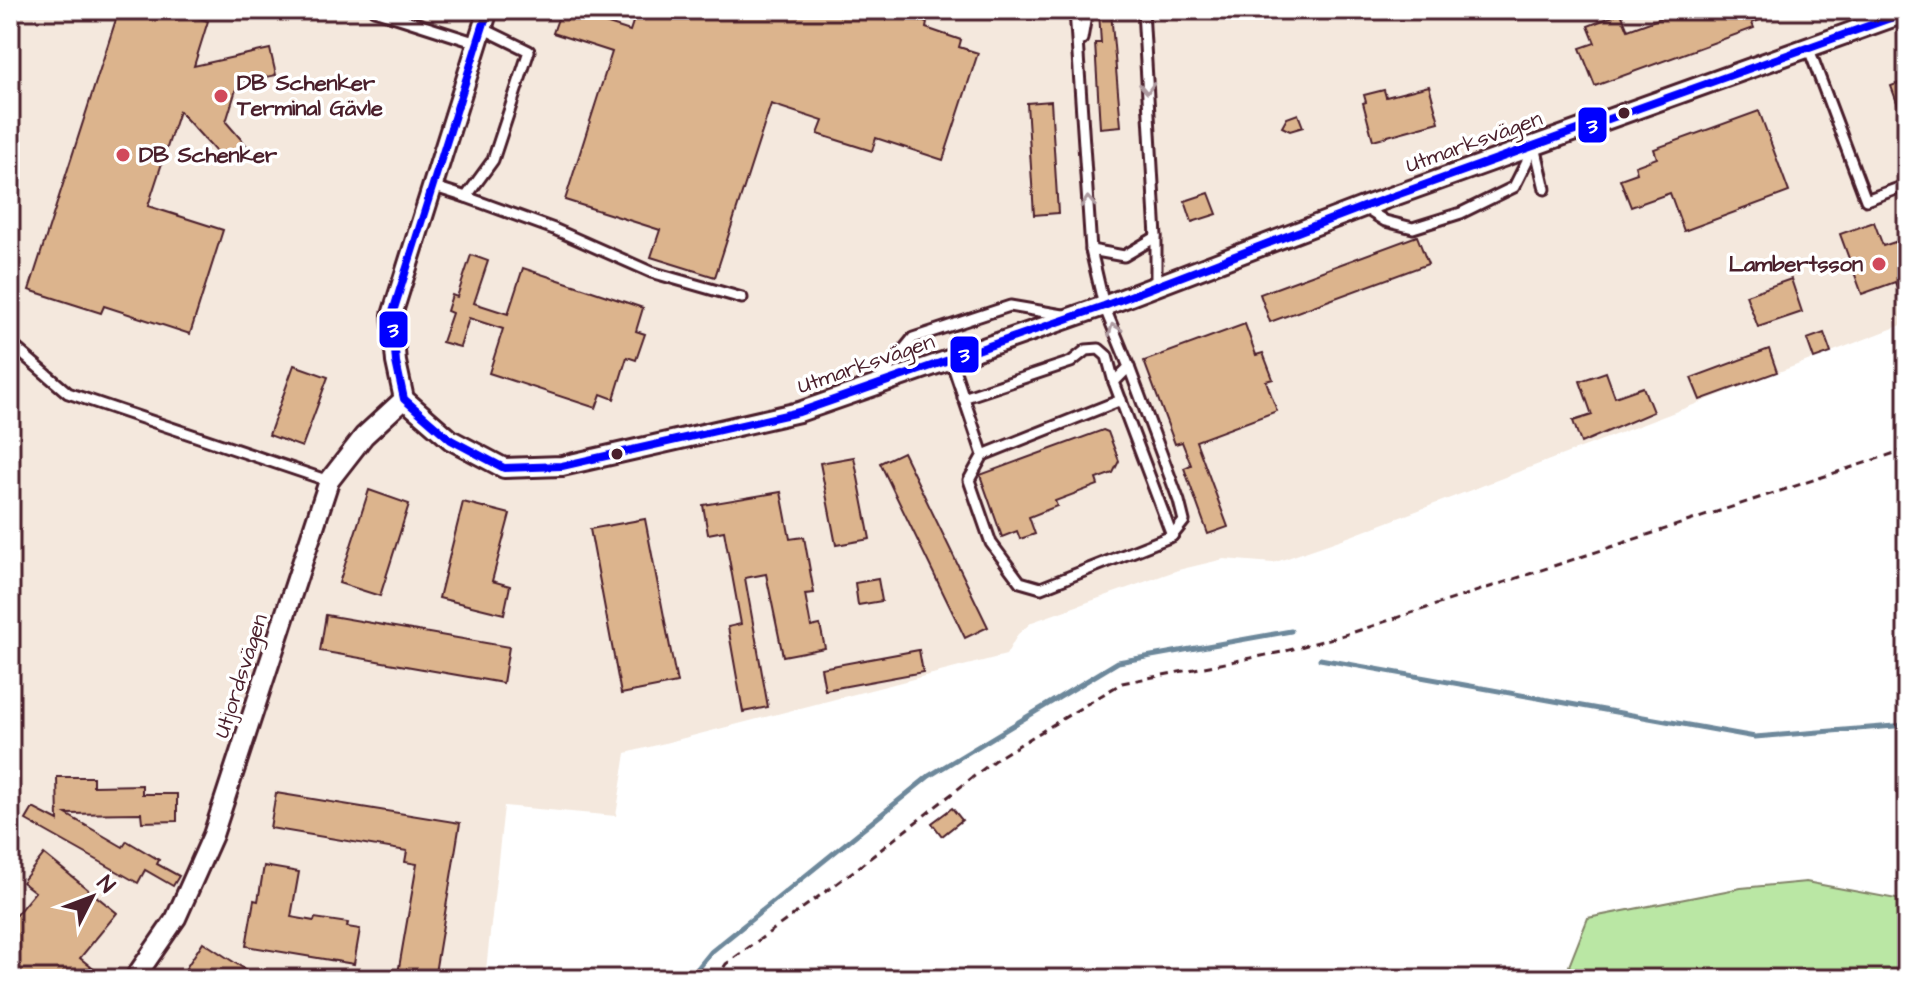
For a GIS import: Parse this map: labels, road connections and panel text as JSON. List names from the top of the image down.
{
  "streets": {
    "street": ["Utmarksvägen", "Utjordsvägen"]
  },
  "crossings": [
    ["Utmarksvägen", "Utjordsvägen"]
  ],
  "places": ["DB Schenker Terminal Gävle", "DB Schenker", "Lambertsson"],
  "lines": ["transit line 3"],
  "north": "top right"
}
